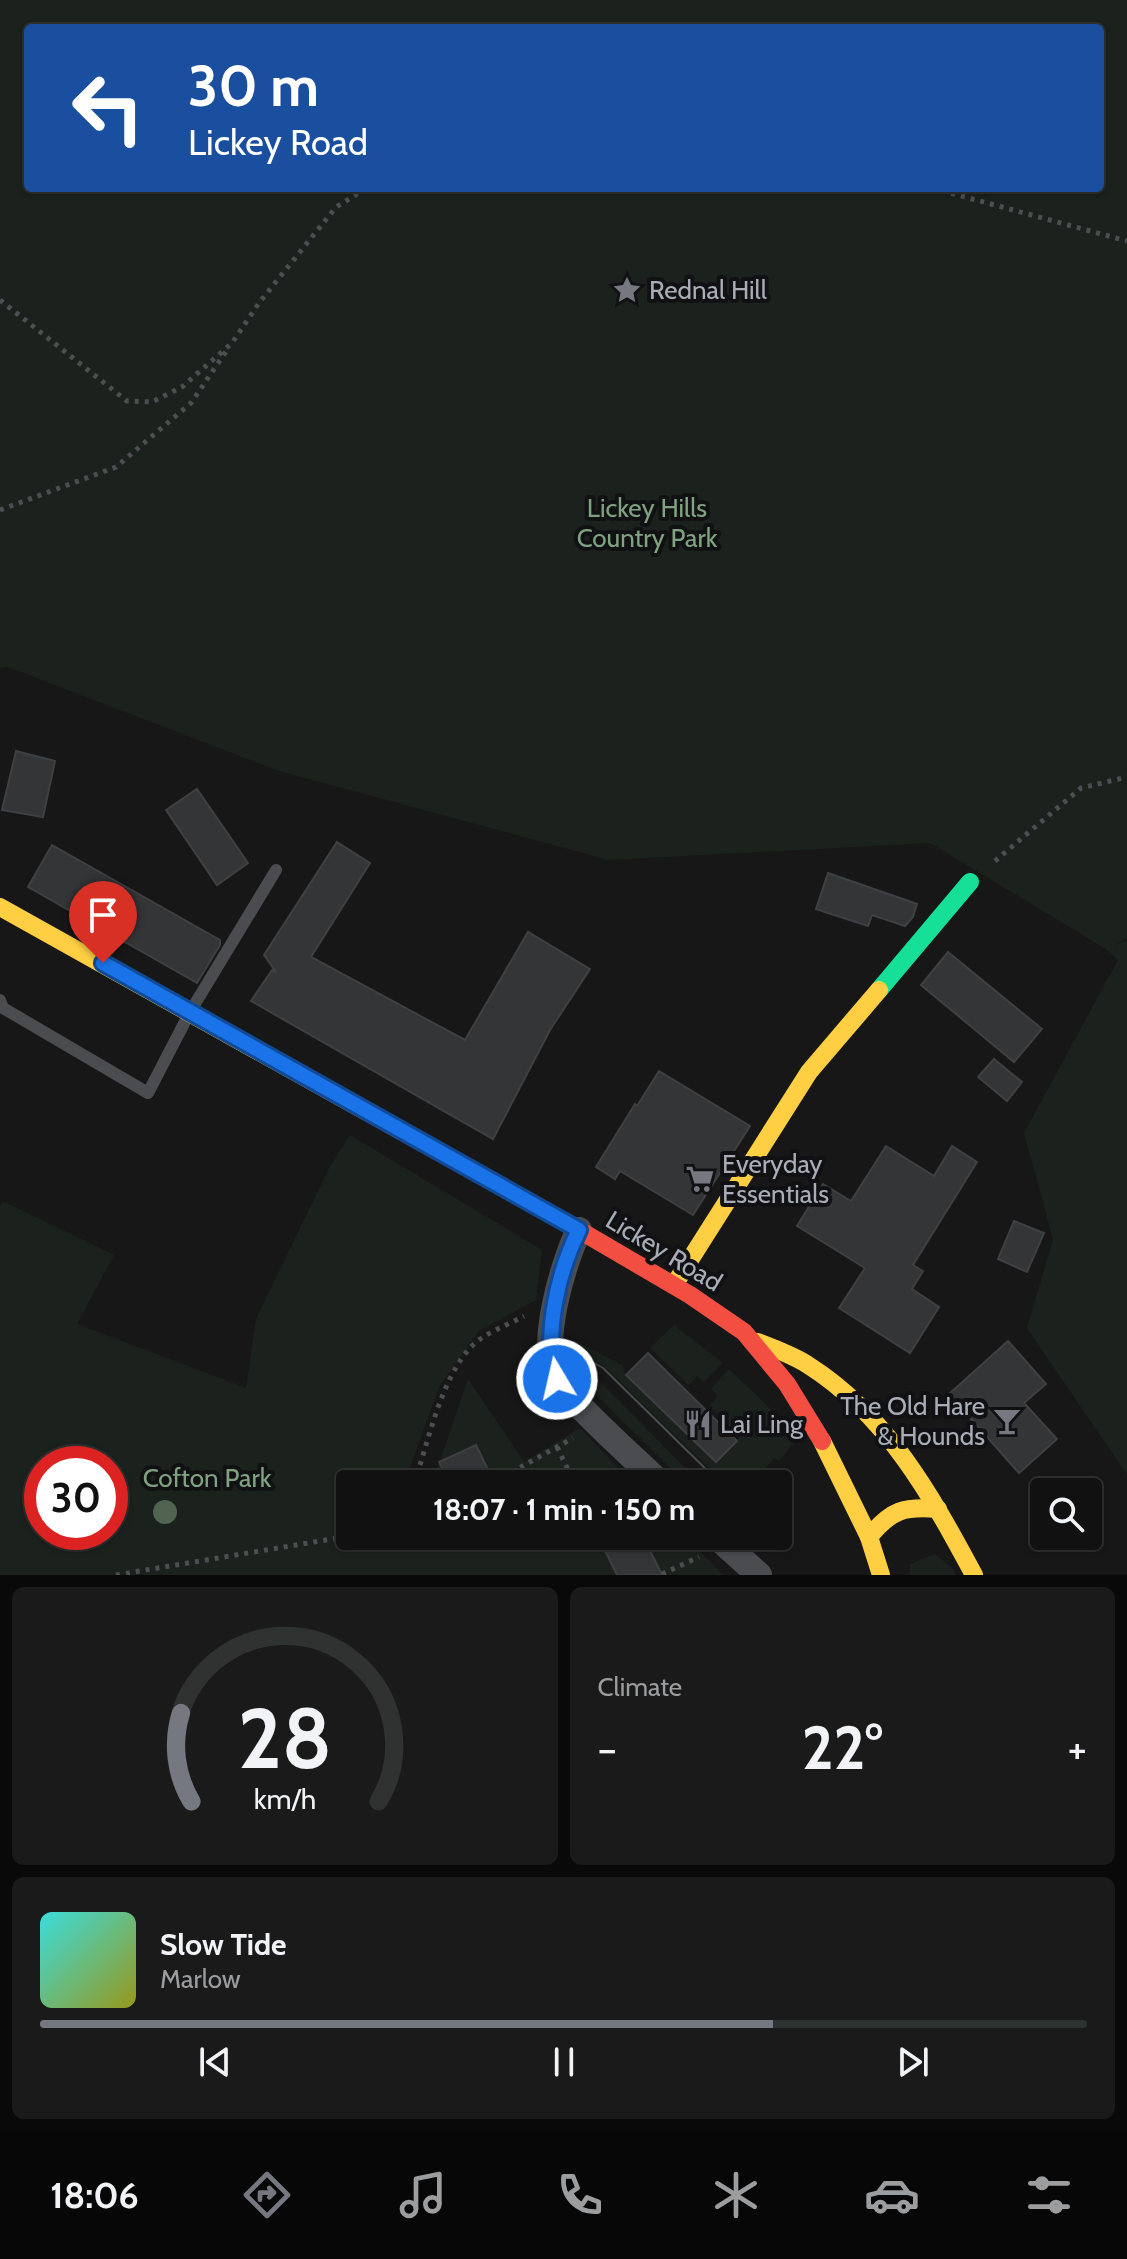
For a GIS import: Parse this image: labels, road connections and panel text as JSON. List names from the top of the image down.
{
  "streets": {
    "main road": ["Lickey Road"]
  },
  "parks": ["Lickey Hills Country Park", "Cofton Park"],
  "places": {
    "place": ["Rednal Hill"],
    "supermarket": ["Everyday Essentials"],
    "bar": ["The Old Hare & Hounds"],
    "restaurant": ["Lai Ling"]
  },
  "page": {
    "turn": ["30 m", "Lickey Road"],
    "limit": "30",
    "trip": "18:07 · 1 min · 150 m",
    "tile": "Climate",
    "heat": ["−", "22°", "+"],
    "song": ["Slow Tide", "Marlow"],
    "tabs": "18:06",
    "gauge": ["28", "km/h"]
  }
}
